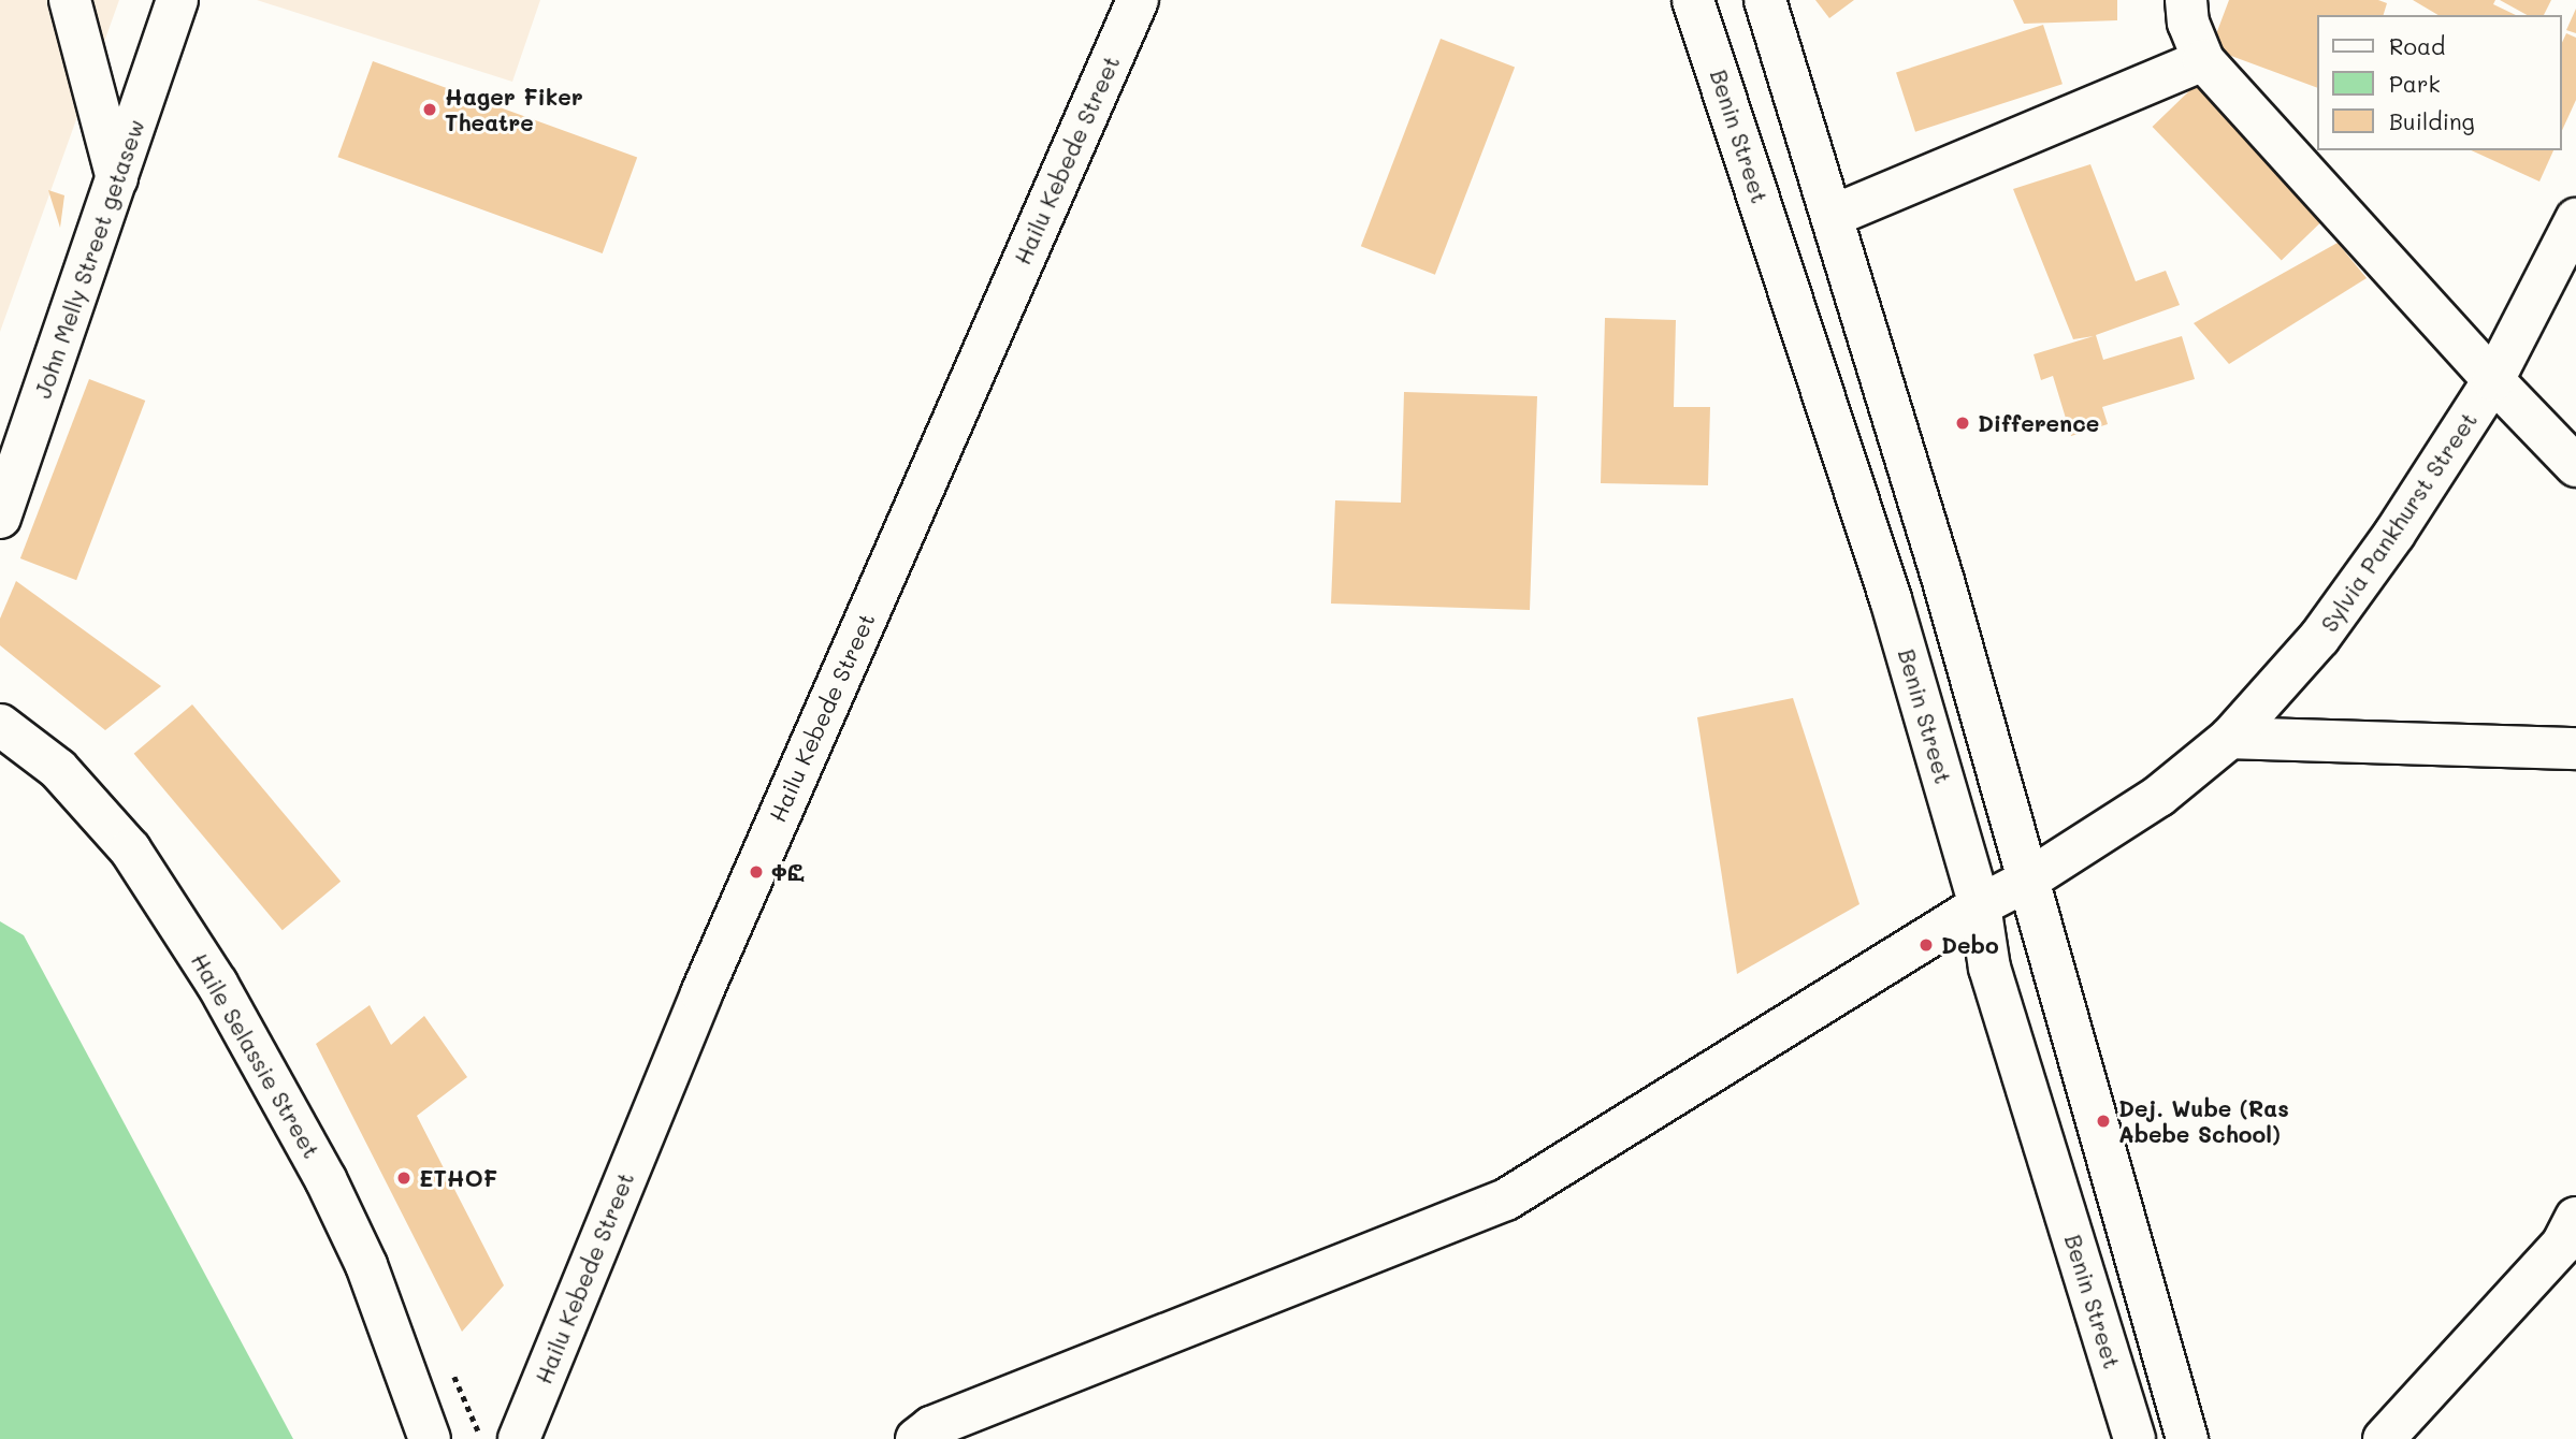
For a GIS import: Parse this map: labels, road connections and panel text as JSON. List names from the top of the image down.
{
  "streets": {
    "main road": [
      "Benin Street",
      "Hailu Kebede Street",
      "John Melly Street getasew",
      "Sylvia Pankhurst Street",
      "Haile Selassie Street"
    ]
  },
  "crossings": [
    ["Benin Street", "Sylvia Pankhurst Street"]
  ],
  "places": [
    "Hager Fiker Theatre",
    "Difference",
    "ቀፎ",
    "Debo",
    "Dej. Wube (Ras Abebe School)",
    "ETHOF"
  ],
  "legend": ["Road", "Park", "Building"]
}
